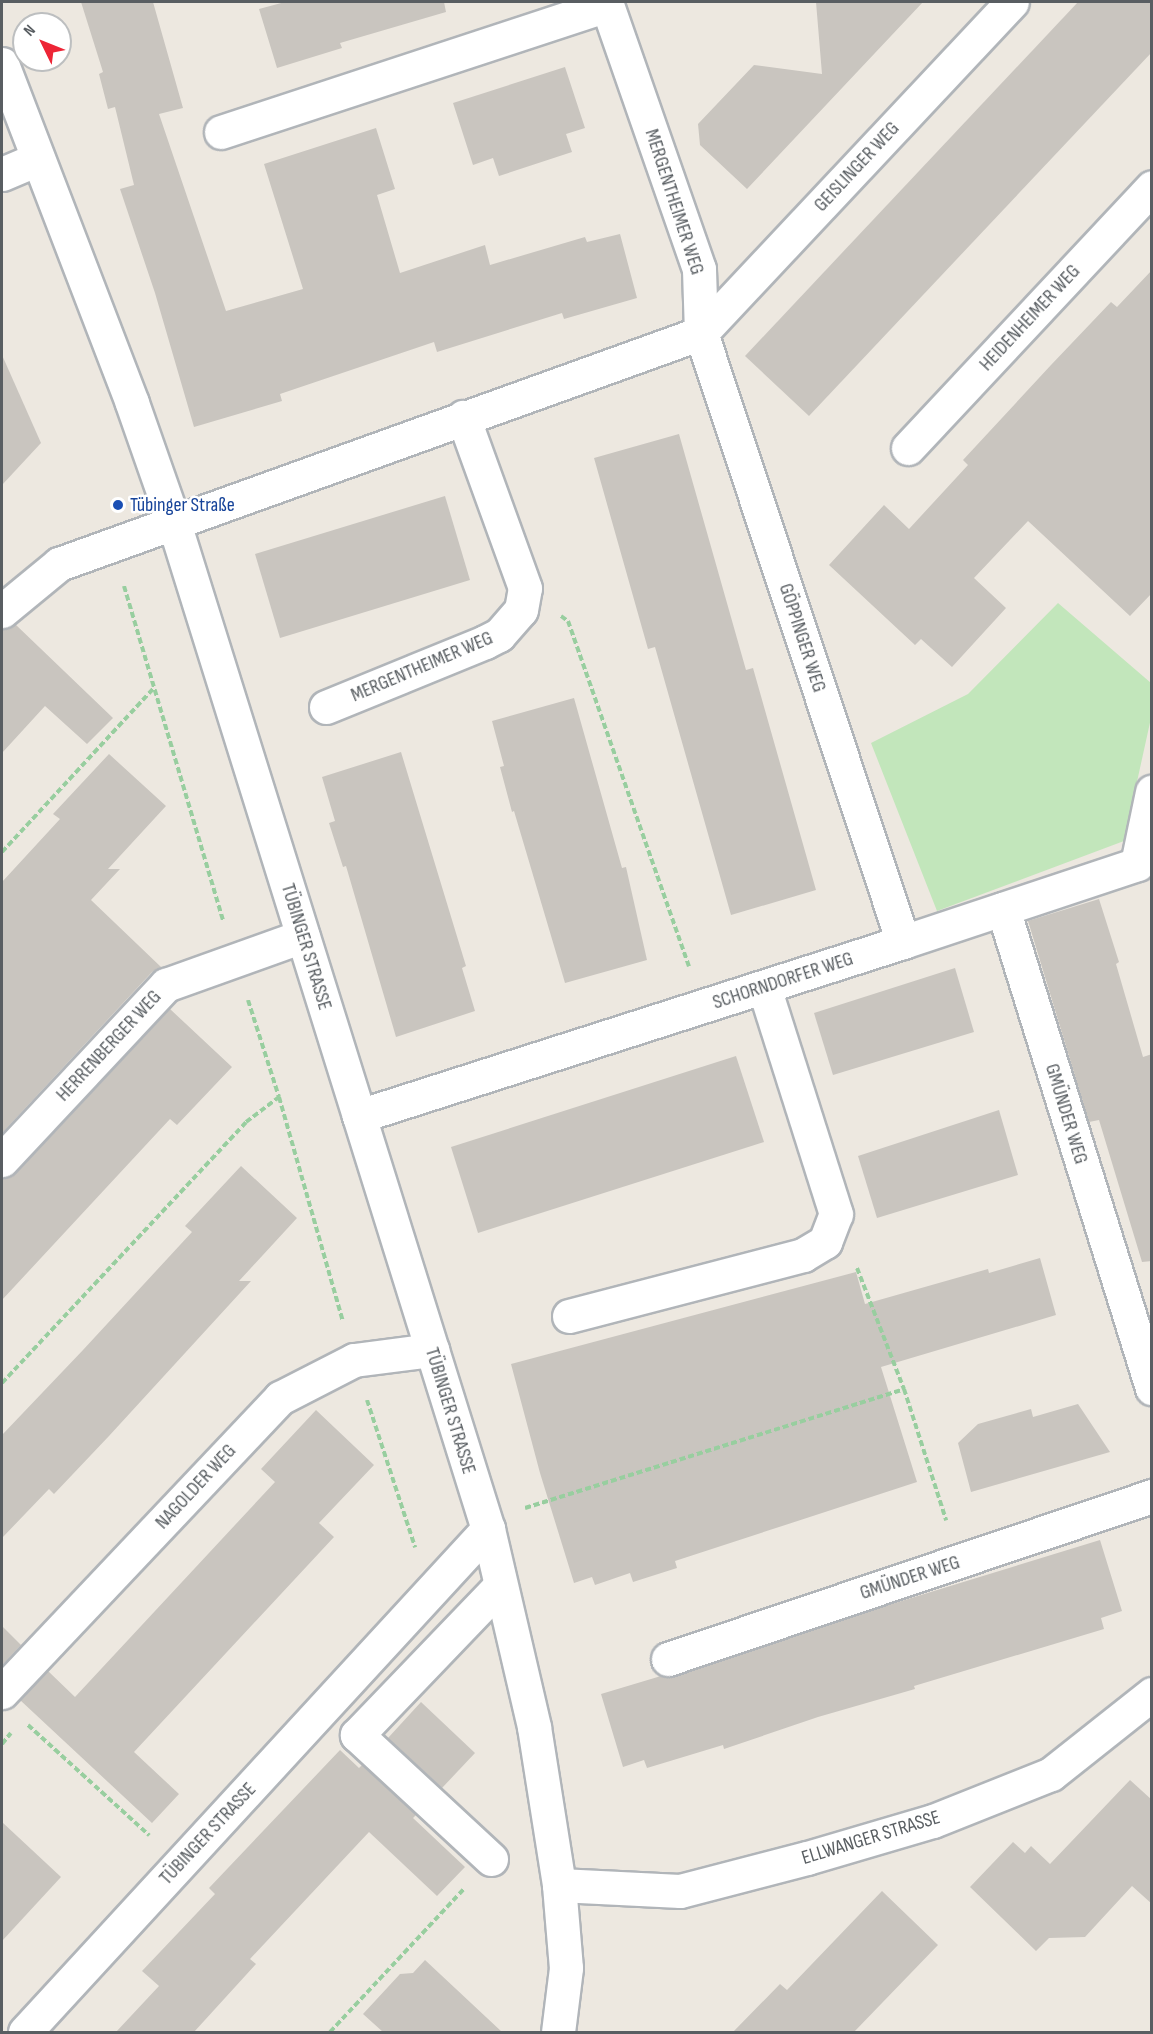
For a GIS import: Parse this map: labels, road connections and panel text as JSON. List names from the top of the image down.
{
  "streets": {
    "street": [
      "GEISLINGER WEG",
      "MERGENTHEIMER WEG",
      "HEIDENHEIMER WEG",
      "GÖPPINGER WEG",
      "TÜBINGER STRASSE",
      "SCHORNDORFER WEG",
      "HERRENBERGER WEG",
      "GMÜNDER WEG",
      "NAGOLDER WEG",
      "ELLWANGER STRASSE"
    ]
  },
  "crossings": [
    ["GEISLINGER WEG", "MERGENTHEIMER WEG"],
    ["GEISLINGER WEG", "GÖPPINGER WEG"],
    ["MERGENTHEIMER WEG", "GÖPPINGER WEG"],
    ["GÖPPINGER WEG", "SCHORNDORFER WEG"],
    ["TÜBINGER STRASSE", "SCHORNDORFER WEG"],
    ["TÜBINGER STRASSE", "HERRENBERGER WEG"],
    ["TÜBINGER STRASSE", "NAGOLDER WEG"],
    ["TÜBINGER STRASSE", "ELLWANGER STRASSE"],
    ["SCHORNDORFER WEG", "GMÜNDER WEG"]
  ],
  "places": ["Tübinger Straße"],
  "north": "top left"
}
